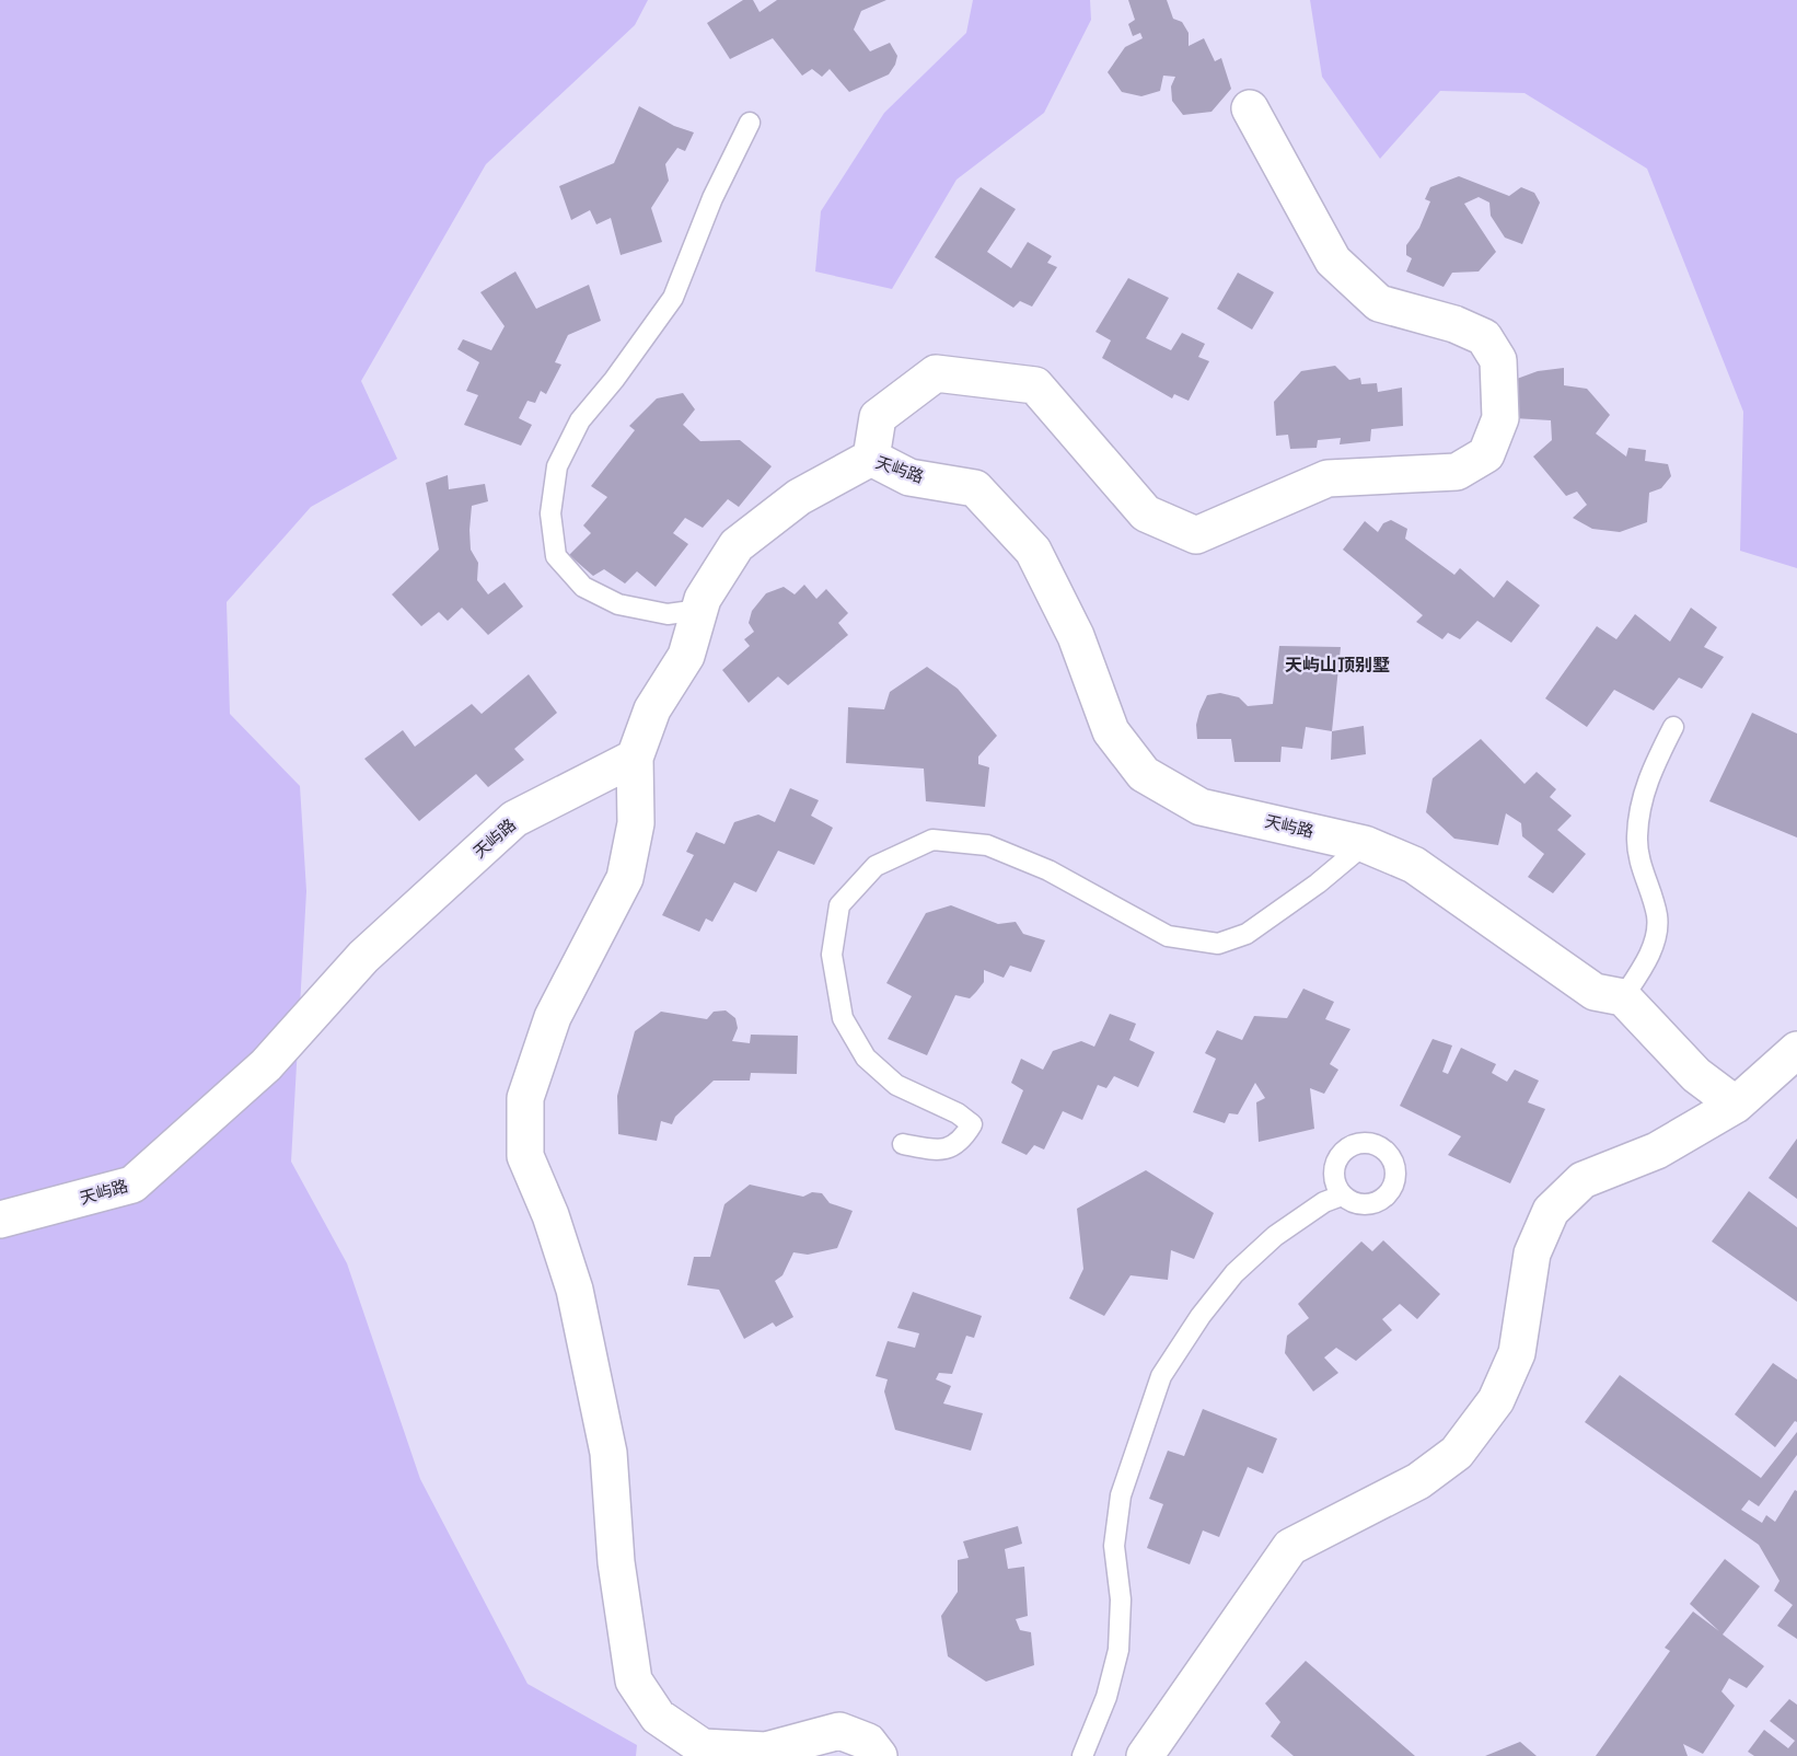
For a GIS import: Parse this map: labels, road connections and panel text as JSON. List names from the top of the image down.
{
  "streets": {
    "street": ["天屿路"]
  },
  "districts": ["天屿山顶别墅"]
}
